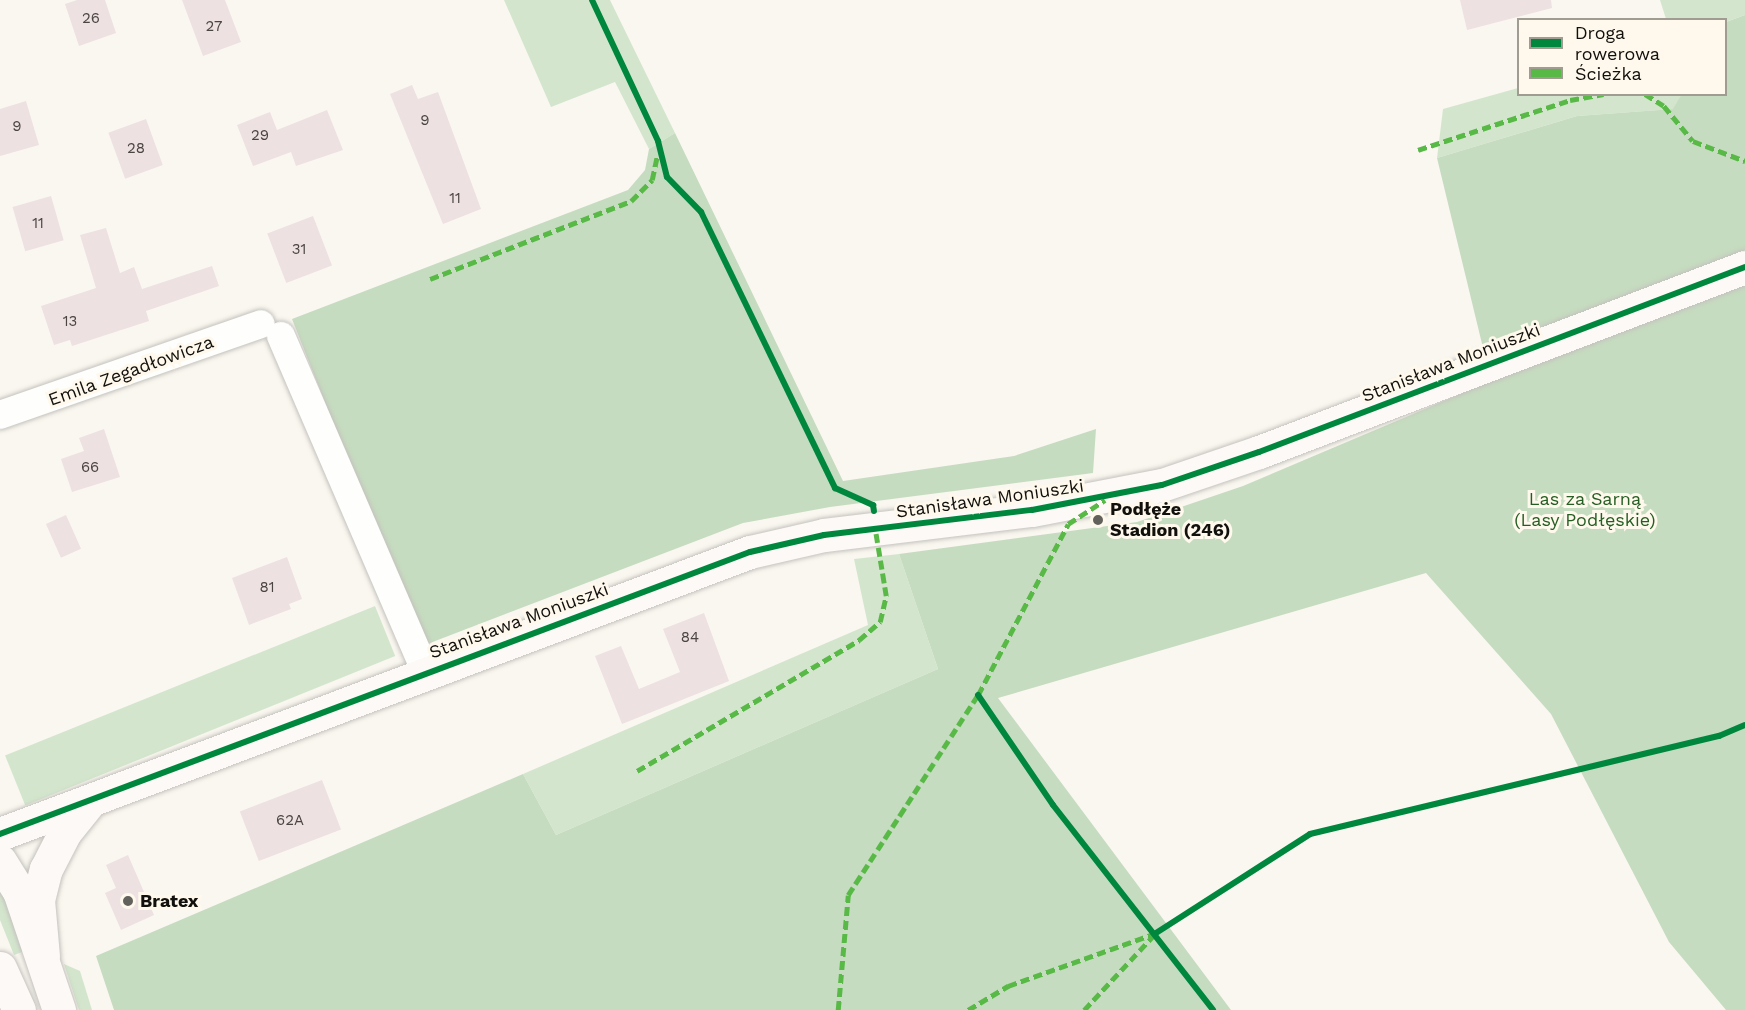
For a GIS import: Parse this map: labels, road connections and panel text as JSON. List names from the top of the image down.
{
  "streets": {
    "street": ["Stanisława Moniuszki", "Emila Zegadłowicza"]
  },
  "crossings": [
    ["Stanisława Moniuszki", "Emila Zegadłowicza"]
  ],
  "parks": ["Las za Sarną (Lasy Podłęskie)"],
  "places": ["Podłęże Stadion (246)", "Bratex"],
  "house_numbers": [
    "26",
    "27",
    "9",
    "9",
    "29",
    "28",
    "11",
    "11",
    "31",
    "13",
    "66",
    "81",
    "84",
    "62A"
  ],
  "legend": ["Droga rowerowa", "Ścieżka"]
}
